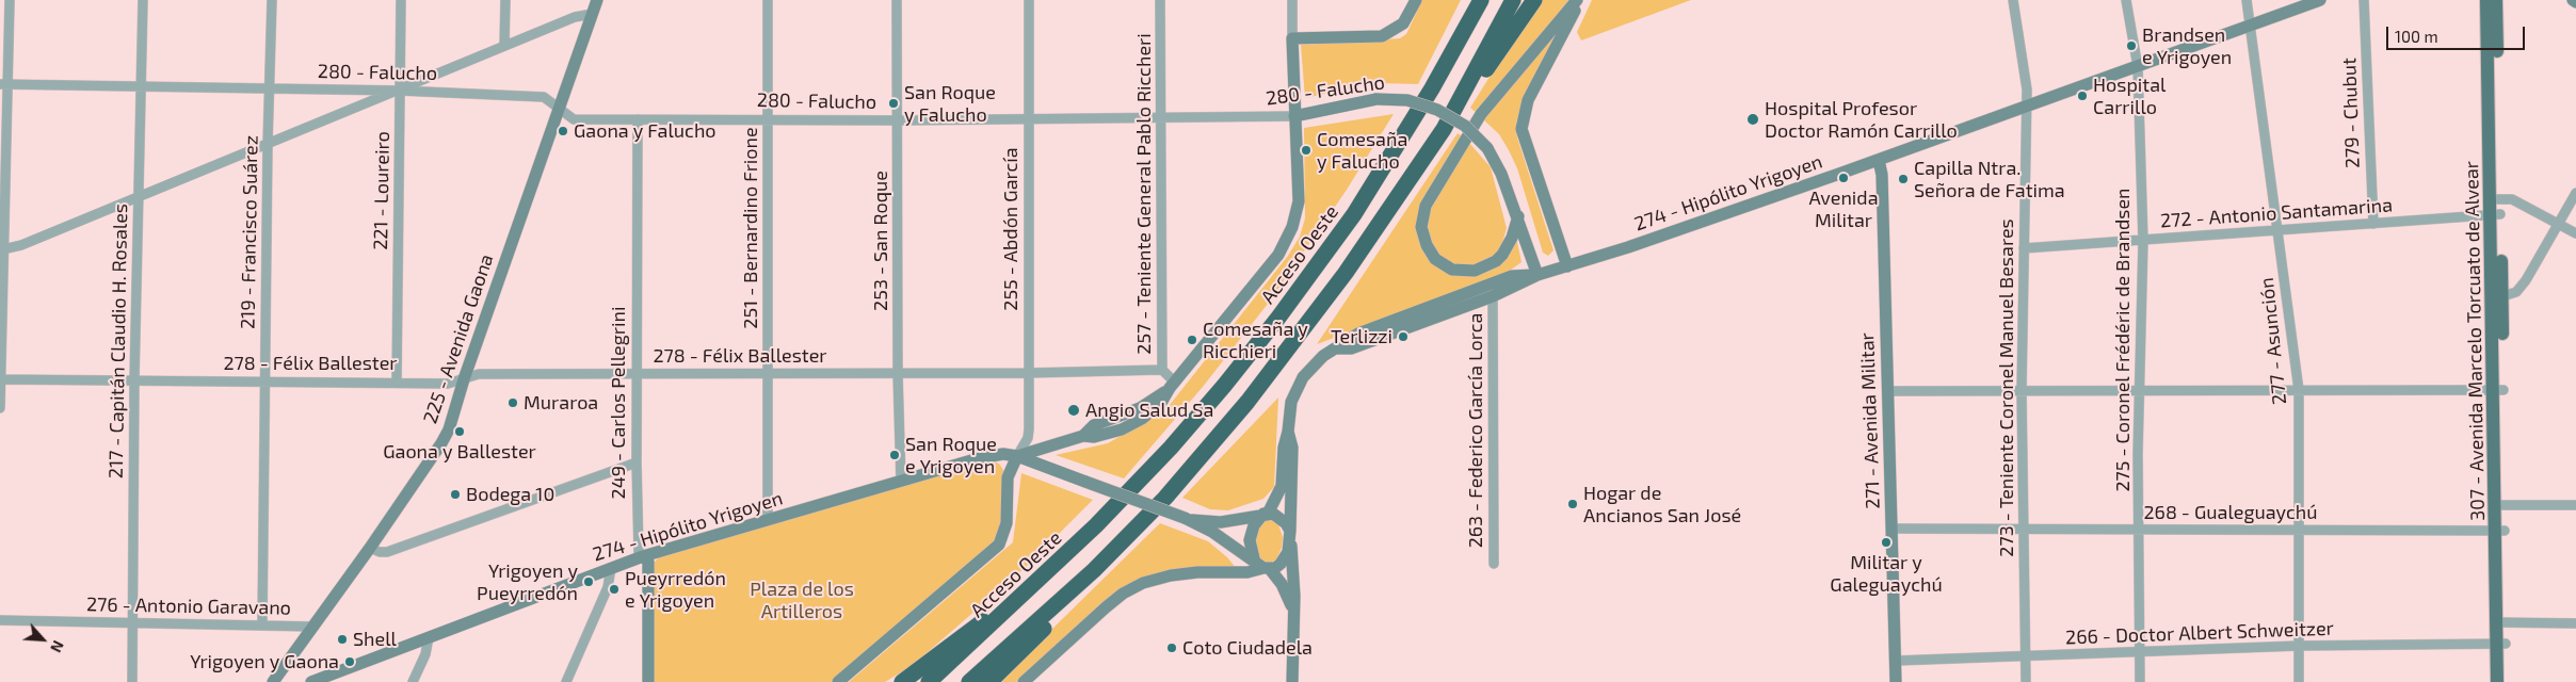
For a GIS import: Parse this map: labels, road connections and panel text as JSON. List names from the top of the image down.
{
  "streets": {
    "highway": ["Acceso Oeste"],
    "main road": ["307 - Avenida Marcelo Torcuato de Alvear"],
    "street": [
      "280 - Falucho",
      "279 - Chubut",
      "221 - Loureiro",
      "274 - Hipólito Yrigoyen",
      "257 - Teniente General Pablo Riccheri",
      "272 - Antonio Santamarina",
      "251 - Bernardino Frione",
      "255 - Abdón García",
      "219 - Francisco Suárez",
      "253 - San Roque",
      "225 - Avenida Gaona",
      "275 - Coronel Frédéric de Brandsen",
      "217 - Capitán Claudio H. Rosales",
      "277 - Asunción",
      "278 - Félix Ballester",
      "273 - Teniente Coronel Manuel Besares",
      "249 - Carlos Pellegrini",
      "271 - Avenida Militar",
      "263 - Federico García Lorca",
      "268 - Gualeguaychú",
      "276 - Antonio Garavano",
      "266 - Doctor Albert Schweitzer"
    ]
  },
  "crossings": [
    ["280 - Falucho", "221 - Loureiro"],
    ["280 - Falucho", "274 - Hipólito Yrigoyen"],
    ["280 - Falucho", "257 - Teniente General Pablo Riccheri"],
    ["280 - Falucho", "251 - Bernardino Frione"],
    ["280 - Falucho", "255 - Abdón García"],
    ["280 - Falucho", "219 - Francisco Suárez"],
    ["280 - Falucho", "253 - San Roque"],
    ["280 - Falucho", "225 - Avenida Gaona"],
    ["280 - Falucho", "217 - Capitán Claudio H. Rosales"],
    ["280 - Falucho", "249 - Carlos Pellegrini"],
    ["279 - Chubut", "272 - Antonio Santamarina"],
    ["221 - Loureiro", "278 - Félix Ballester"],
    ["274 - Hipólito Yrigoyen", "257 - Teniente General Pablo Riccheri"],
    ["274 - Hipólito Yrigoyen", "251 - Bernardino Frione"],
    ["274 - Hipólito Yrigoyen", "255 - Abdón García"],
    ["274 - Hipólito Yrigoyen", "253 - San Roque"],
    ["274 - Hipólito Yrigoyen", "275 - Coronel Frédéric de Brandsen"],
    ["274 - Hipólito Yrigoyen", "277 - Asunción"],
    ["274 - Hipólito Yrigoyen", "273 - Teniente Coronel Manuel Besares"],
    ["274 - Hipólito Yrigoyen", "249 - Carlos Pellegrini"],
    ["274 - Hipólito Yrigoyen", "271 - Avenida Militar"],
    ["274 - Hipólito Yrigoyen", "263 - Federico García Lorca"],
    ["257 - Teniente General Pablo Riccheri", "278 - Félix Ballester"],
    ["272 - Antonio Santamarina", "275 - Coronel Frédéric de Brandsen"],
    ["272 - Antonio Santamarina", "277 - Asunción"],
    ["272 - Antonio Santamarina", "307 - Avenida Marcelo Torcuato de Alvear"],
    ["272 - Antonio Santamarina", "273 - Teniente Coronel Manuel Besares"],
    ["251 - Bernardino Frione", "278 - Félix Ballester"],
    ["255 - Abdón García", "278 - Félix Ballester"],
    ["219 - Francisco Suárez", "278 - Félix Ballester"],
    ["219 - Francisco Suárez", "276 - Antonio Garavano"],
    ["253 - San Roque", "278 - Félix Ballester"],
    ["225 - Avenida Gaona", "278 - Félix Ballester"],
    ["225 - Avenida Gaona", "276 - Antonio Garavano"],
    ["275 - Coronel Frédéric de Brandsen", "268 - Gualeguaychú"],
    ["275 - Coronel Frédéric de Brandsen", "266 - Doctor Albert Schweitzer"],
    ["217 - Capitán Claudio H. Rosales", "278 - Félix Ballester"],
    ["217 - Capitán Claudio H. Rosales", "276 - Antonio Garavano"],
    ["277 - Asunción", "268 - Gualeguaychú"],
    ["277 - Asunción", "266 - Doctor Albert Schweitzer"],
    ["307 - Avenida Marcelo Torcuato de Alvear", "268 - Gualeguaychú"],
    ["307 - Avenida Marcelo Torcuato de Alvear", "266 - Doctor Albert Schweitzer"],
    ["278 - Félix Ballester", "249 - Carlos Pellegrini"],
    ["273 - Teniente Coronel Manuel Besares", "268 - Gualeguaychú"],
    ["273 - Teniente Coronel Manuel Besares", "266 - Doctor Albert Schweitzer"],
    ["271 - Avenida Militar", "268 - Gualeguaychú"],
    ["271 - Avenida Militar", "266 - Doctor Albert Schweitzer"]
  ],
  "parks": ["Plaza de los Artilleros"],
  "places": [
    "Brandsen e Yrigoyen",
    "Hospital Carrillo",
    "San Roque y Falucho",
    "Hospital Profesor Doctor Ramón Carrillo",
    "Gaona y Falucho",
    "Comesaña y Falucho",
    "Avenida Militar",
    "Capilla Ntra. Señora de Fatima",
    "Terlizzi",
    "Comesaña y Ricchieri",
    "Muraroa",
    "Angio Salud Sa",
    "Gaona y Ballester",
    "San Roque e Yrigoyen",
    "Bodega 10",
    "Hogar de Ancianos San José",
    "Militar y Galeguaychú",
    "Yrigoyen y Pueyrredón",
    "Pueyrredón e Yrigoyen",
    "Shell",
    "Coto Ciudadela",
    "Yrigoyen y Gaona"
  ],
  "scale_bar": "100 m",
  "north": "bottom right"
}
